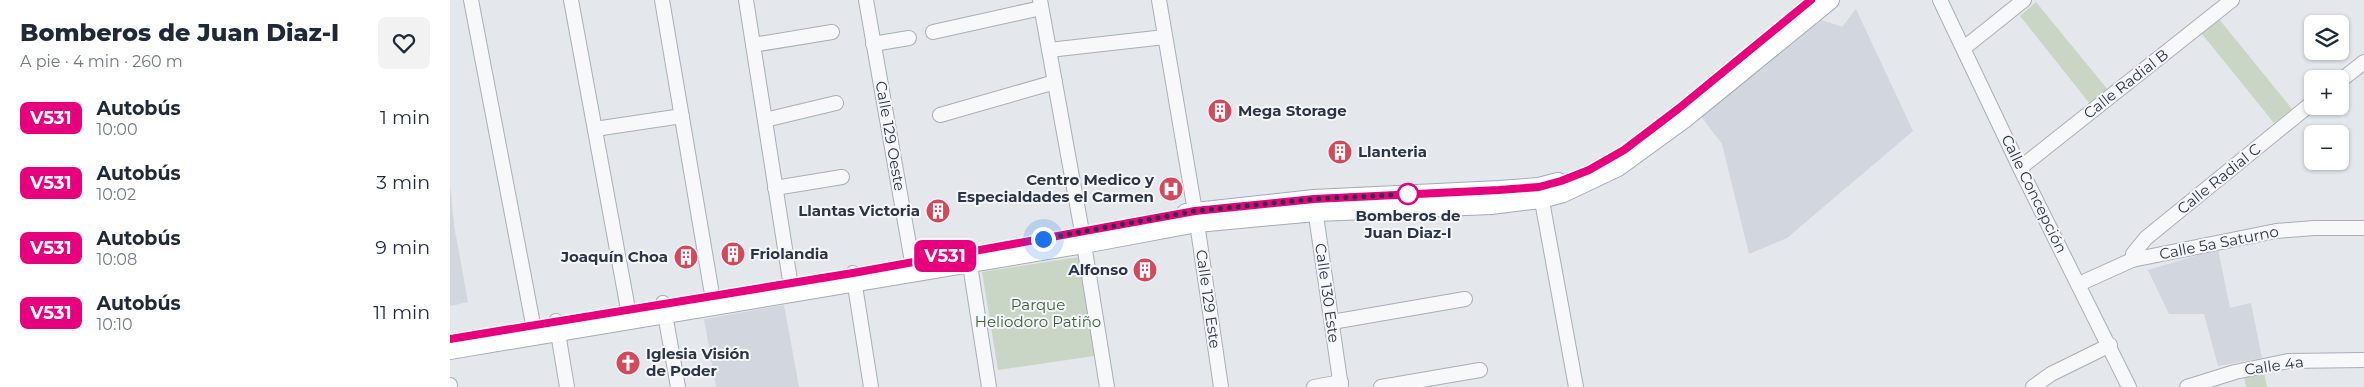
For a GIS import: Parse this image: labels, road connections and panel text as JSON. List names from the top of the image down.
{
  "streets": {
    "street": [
      "Calle Radial B",
      "Calle 129 Oeste",
      "Calle Radial C",
      "Calle Concepción",
      "Calle 5a Saturno",
      "Calle 130 Este",
      "Calle 129 Este",
      "Calle 4a"
    ]
  },
  "crossings": [
    ["Calle Radial B", "Calle Concepción"],
    ["Calle Radial C", "Calle 5a Saturno"],
    ["Calle Concepción", "Calle 5a Saturno"]
  ],
  "parks": ["Parque Heliodoro Patiño"],
  "places": {
    "building": [
      "Mega Storage",
      "Llanteria",
      "Llantas Victoria",
      "Friolandia",
      "Joaquín Choa",
      "Alfonso"
    ],
    "hospital": ["Centro Medico y Especialdades el Carmen"],
    "other": ["Bomberos de Juan Diaz-I"],
    "church": ["Iglesia Visión de Poder"]
  },
  "lines": ["bus line V531"],
  "page": {
    "heading": ["Bomberos de Juan Diaz-I", "A pie · 4 min · 260 m"],
    "on_map": "V531",
    "map_buttons": ["+", "−"],
    "list": [
      {
        "mark": "V531",
        "name": "Autobús",
        "note": "10:00",
        "value": "1 min"
      },
      {
        "mark": "V531",
        "name": "Autobús",
        "note": "10:02",
        "value": "3 min"
      },
      {
        "mark": "V531",
        "name": "Autobús",
        "note": "10:08",
        "value": "9 min"
      },
      {
        "mark": "V531",
        "name": "Autobús",
        "note": "10:10",
        "value": "11 min"
      }
    ]
  }
}
